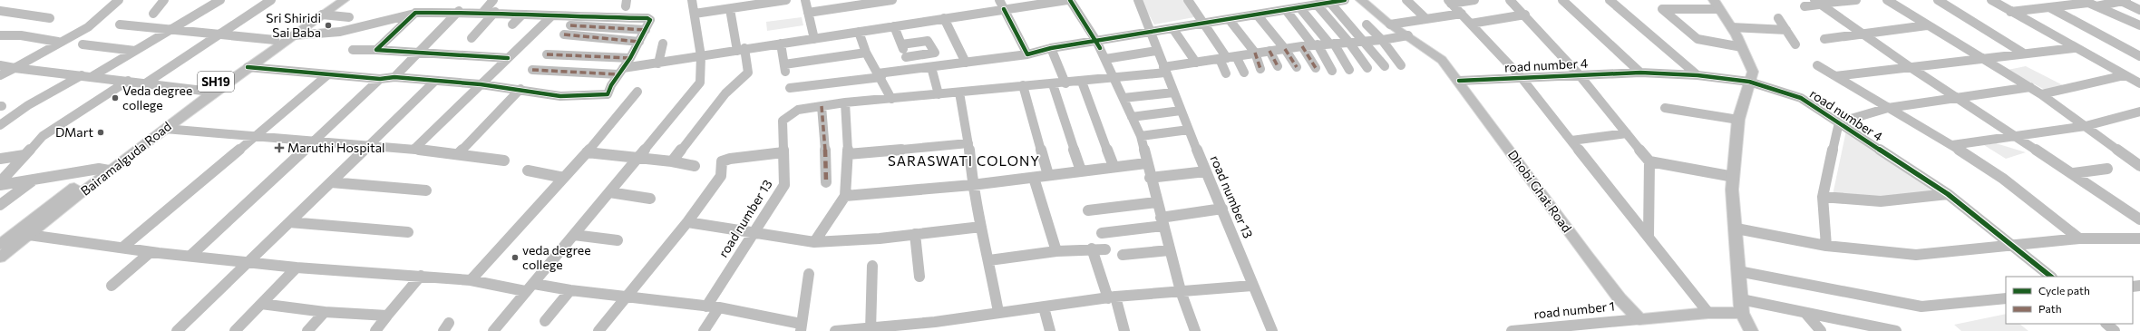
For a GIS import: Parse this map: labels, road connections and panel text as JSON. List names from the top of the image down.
{
  "streets": {
    "main road": ["SH19", "Bairamalguda Road", "Dhobi Ghat Road"],
    "street": ["road number 4", "road number 13", "road number 1"]
  },
  "crossings": [
    ["road number 4", "Dhobi Ghat Road"],
    ["Dhobi Ghat Road", "road number 1"]
  ],
  "districts": ["SARASWATI COLONY"],
  "places": {
    "other": [
      "Sri Shiridi Sai Baba",
      "Veda degree college",
      "DMart",
      "veda degree college"
    ],
    "health": ["Maruthi Hospital"]
  },
  "legend": ["Cycle path", "Path"]
}
